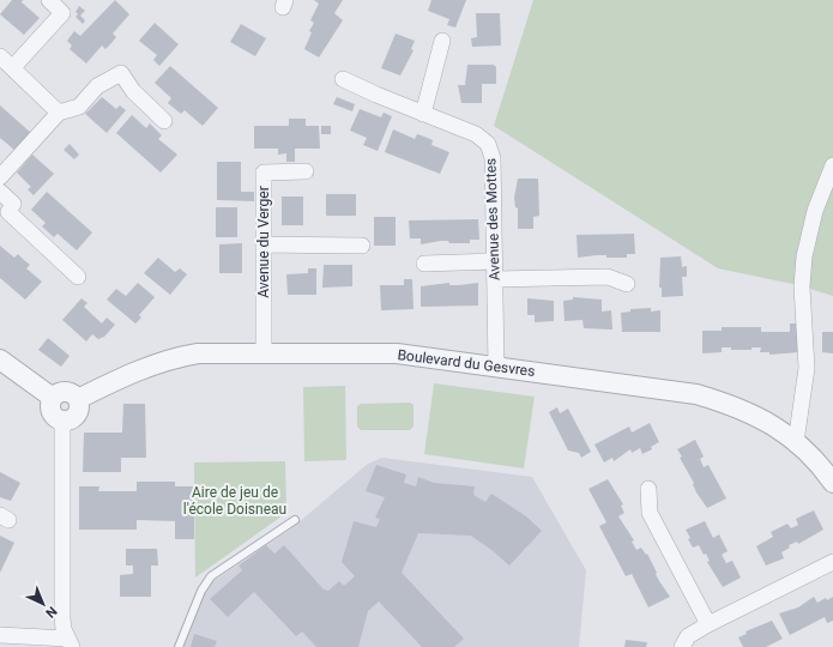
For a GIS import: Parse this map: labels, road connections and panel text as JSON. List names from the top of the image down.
{
  "streets": {
    "street": ["Avenue des Mottes", "Avenue du Verger", "Boulevard du Gesvres"]
  },
  "crossings": [
    ["Avenue des Mottes", "Boulevard du Gesvres"],
    ["Avenue du Verger", "Boulevard du Gesvres"]
  ],
  "parks": ["Aire de jeu de l'école Doisneau"],
  "north": "bottom right"
}
